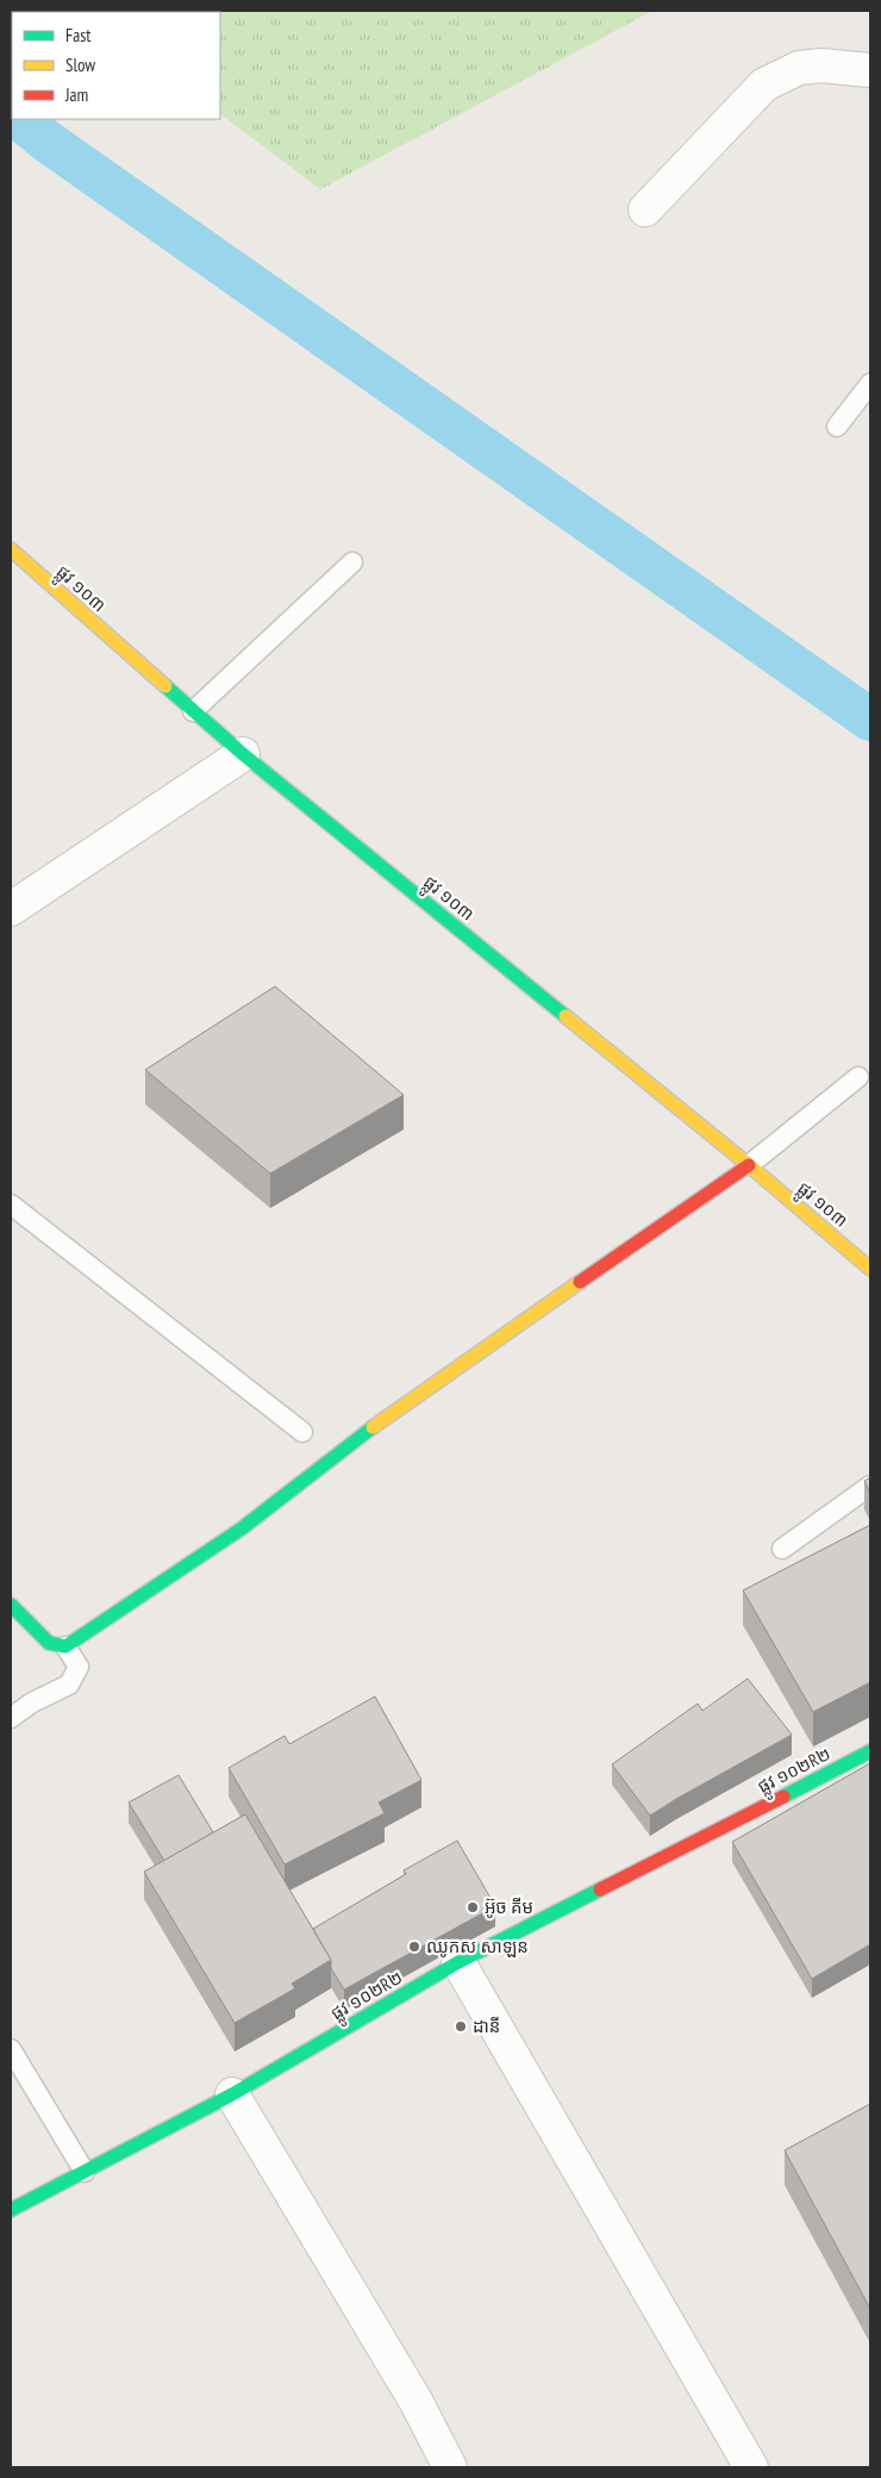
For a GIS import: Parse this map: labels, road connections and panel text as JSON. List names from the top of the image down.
{
  "streets": {
    "street": ["ផ្លូវ ១០៣", "ផ្លូវ ១០២R២"]
  },
  "places": ["អ៊ូច គីម", "ឈូកស សាឡន", "ដានី"],
  "legend": ["Fast", "Slow", "Jam"]
}
